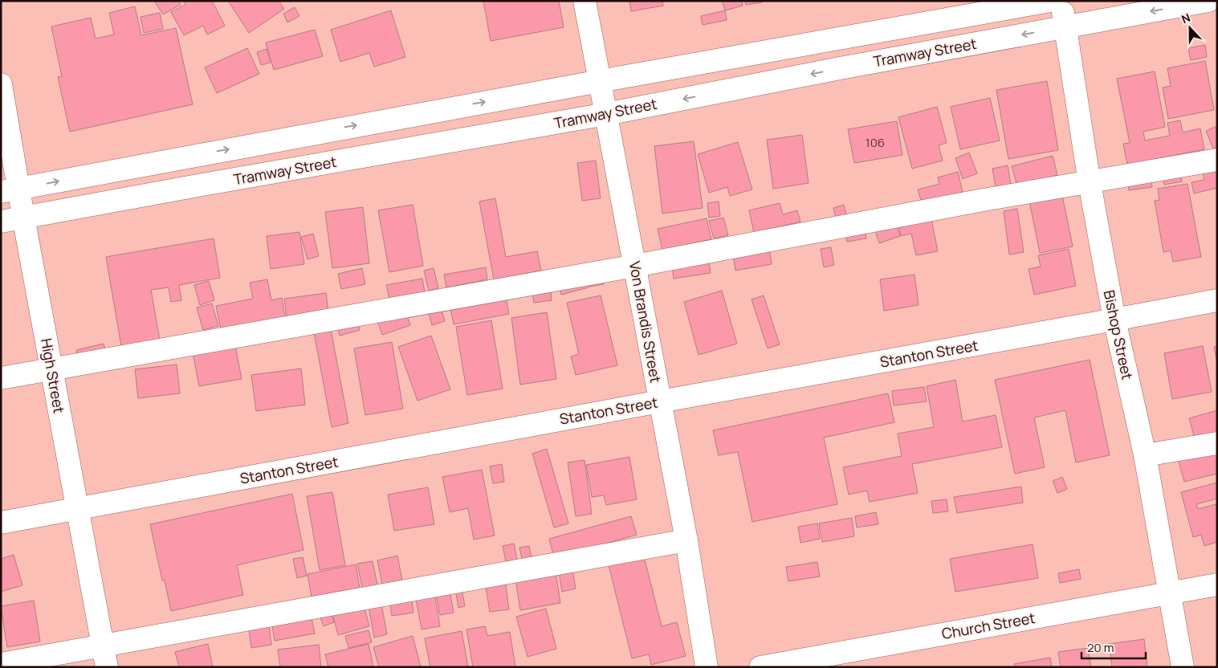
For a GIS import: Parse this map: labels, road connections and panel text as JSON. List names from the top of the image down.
{
  "streets": {
    "street": [
      "Tramway Street",
      "Von Brandis Street",
      "Bishop Street",
      "Stanton Street",
      "High Street",
      "Church Street"
    ]
  },
  "crossings": [
    ["Tramway Street", "Von Brandis Street"],
    ["Tramway Street", "Bishop Street"],
    ["Tramway Street", "High Street"],
    ["Von Brandis Street", "Stanton Street"],
    ["Bishop Street", "Stanton Street"],
    ["Bishop Street", "Church Street"],
    ["Stanton Street", "High Street"]
  ],
  "house_numbers": ["106"],
  "scale_bar": "20 m",
  "north": "top"
}
